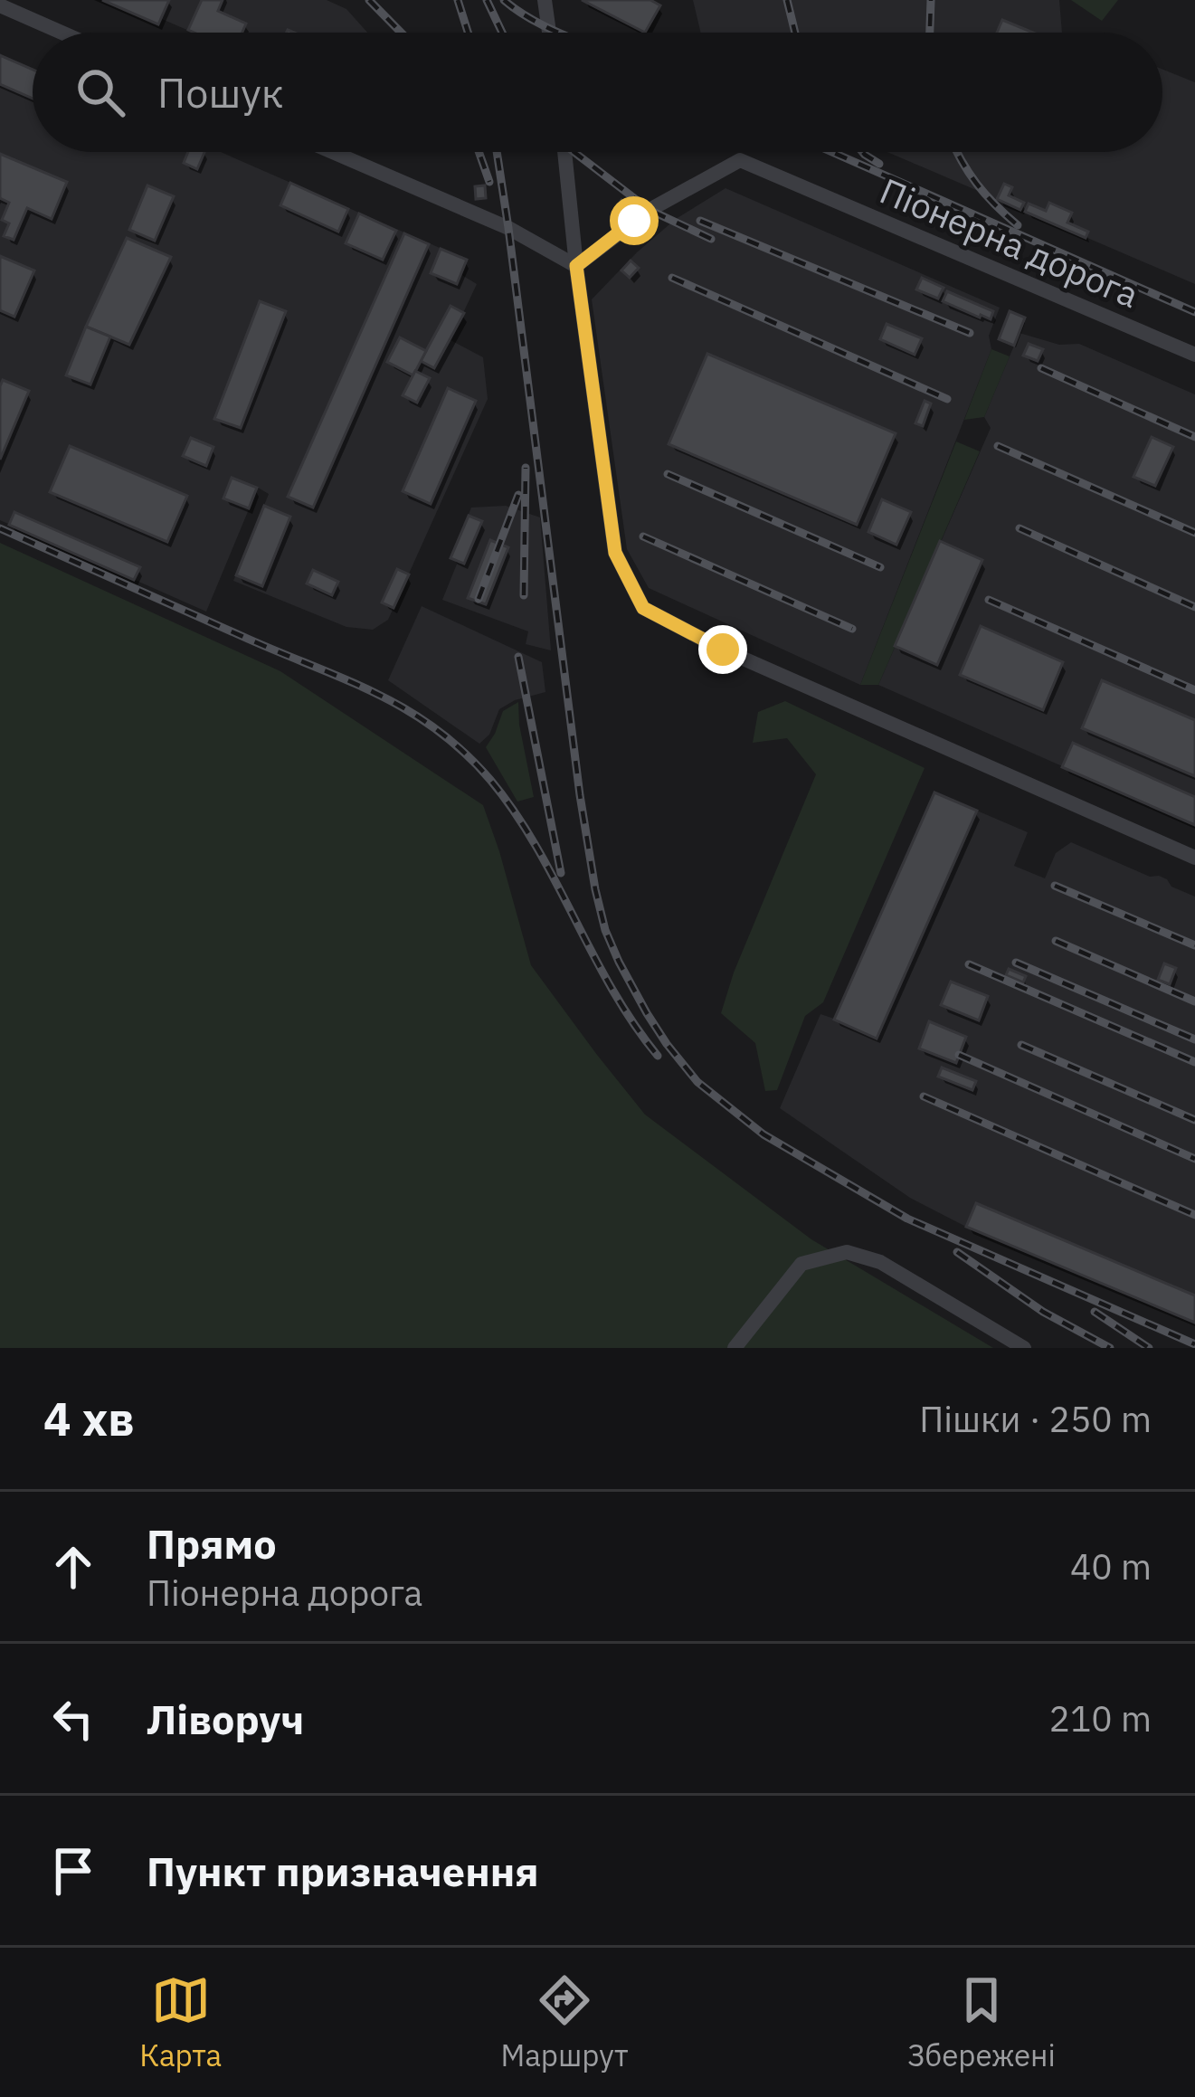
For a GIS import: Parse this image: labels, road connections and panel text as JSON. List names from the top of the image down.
{
  "streets": {
    "street": ["Піонерна дорога"]
  },
  "page": {
    "search": "Пошук",
    "heading": ["4 хв", "Пішки · 250 m"],
    "list": [
      ["Прямо", "Піонерна дорога", "40 m"],
      ["Ліворуч", "210 m"],
      "Пункт призначення"
    ],
    "nav": ["Карта", "Маршрут", "Збережені"]
  }
}
